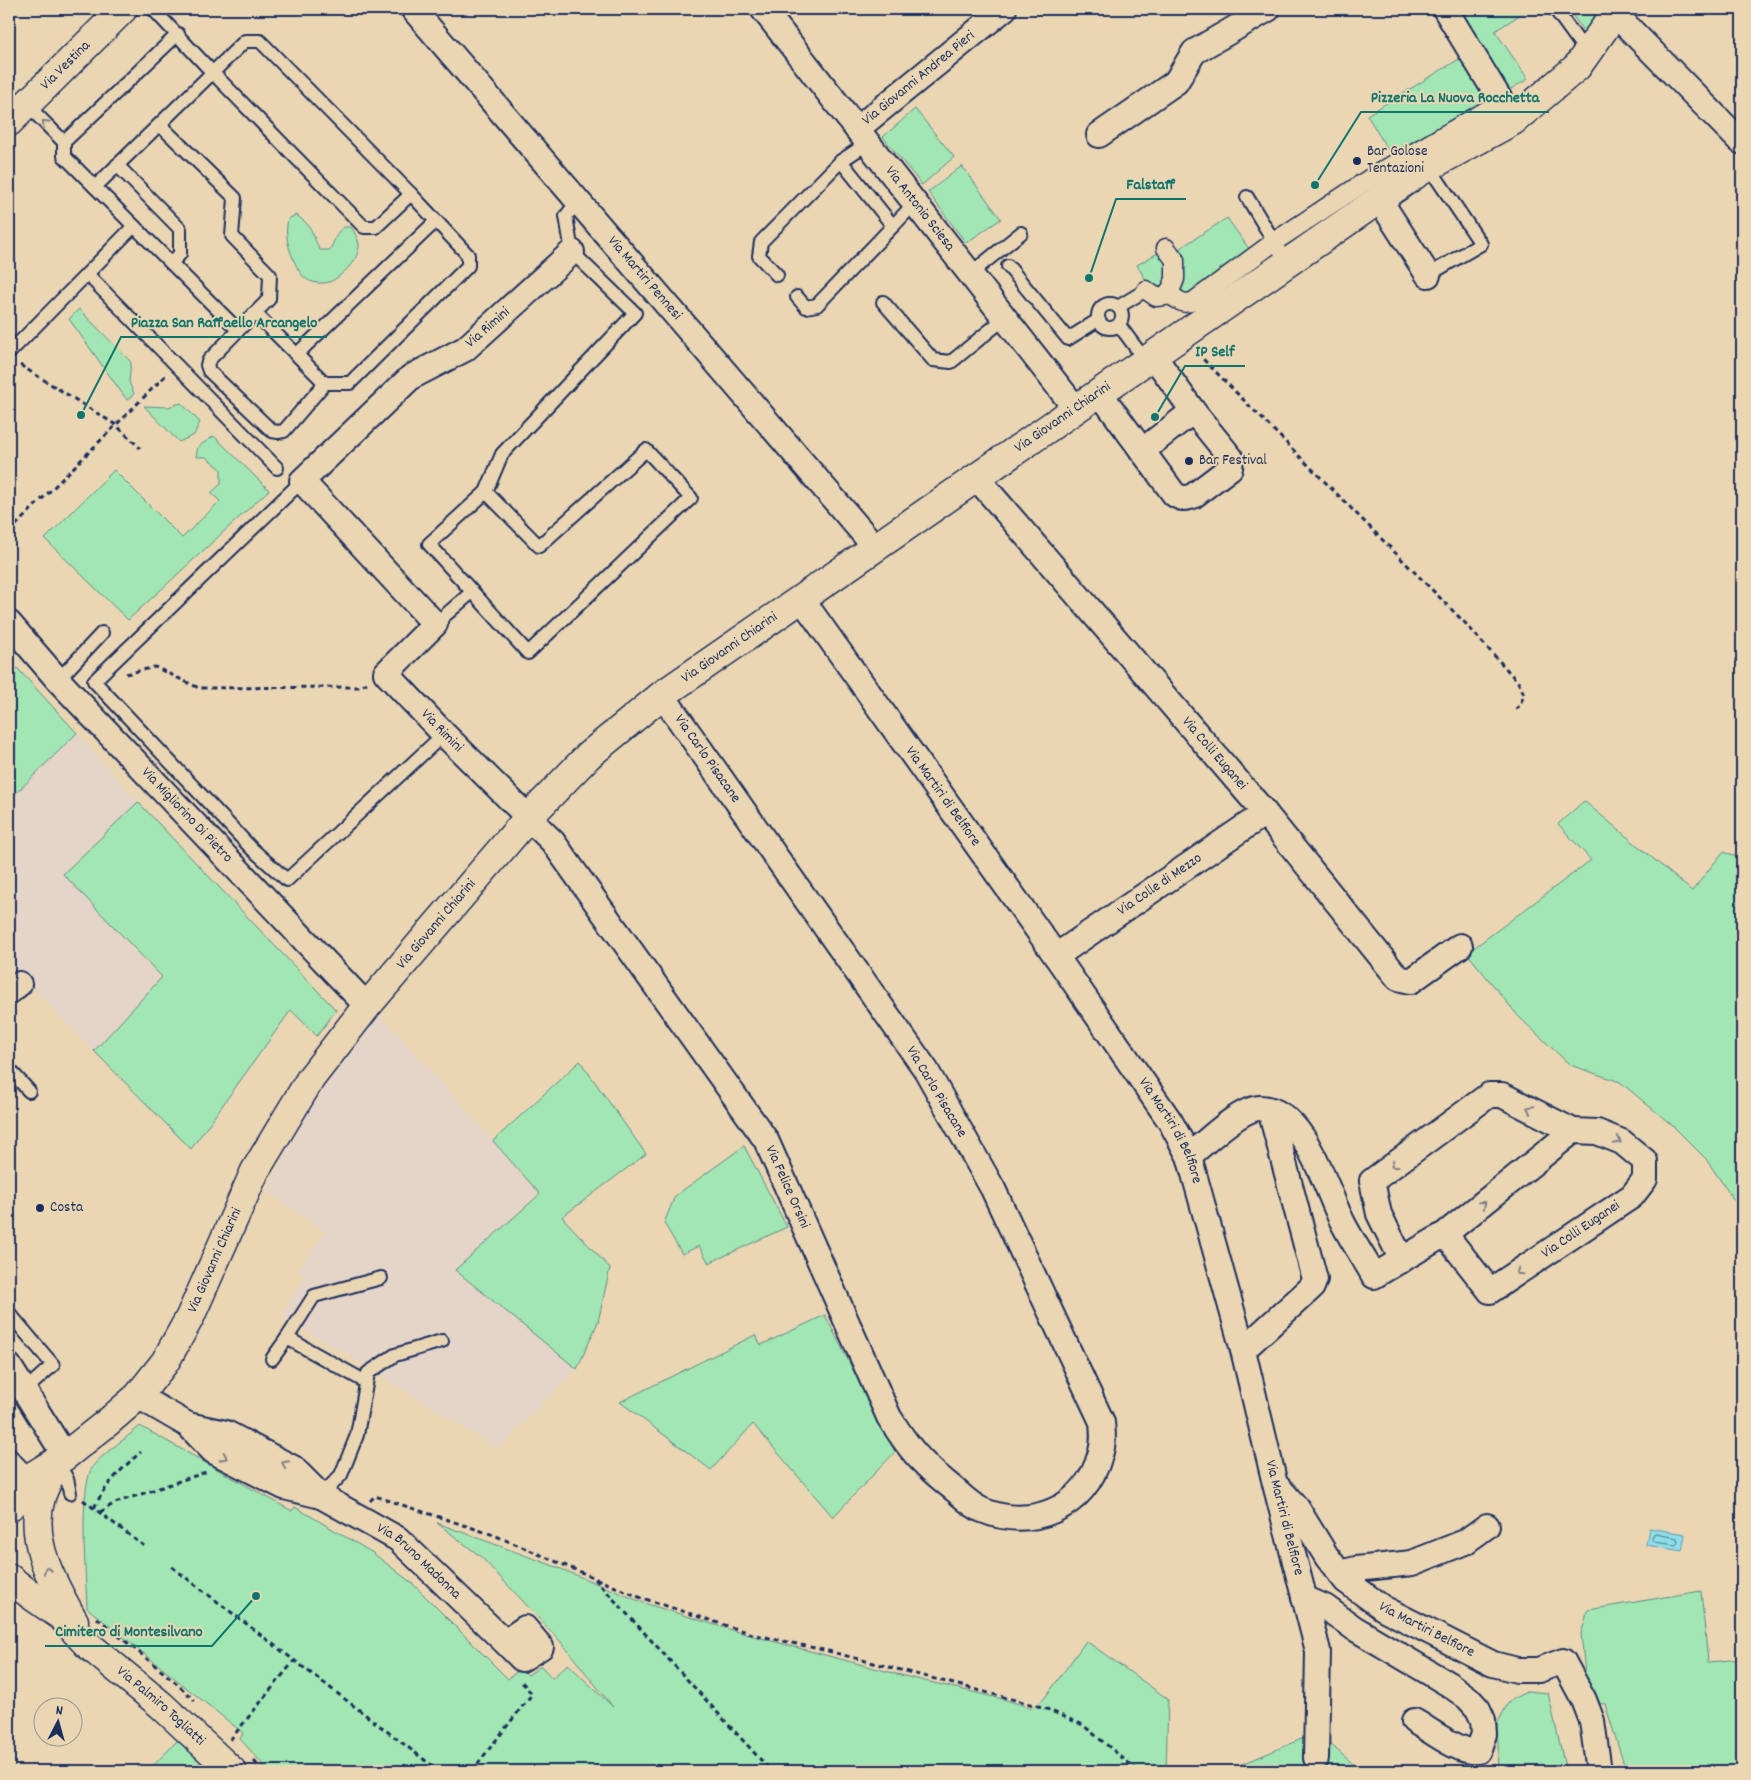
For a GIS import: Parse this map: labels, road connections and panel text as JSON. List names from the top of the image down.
{
  "streets": {
    "main road": ["Via Vestina", "Via Giovanni Chiarini", "Via Palmiro Togliatti"],
    "street": [
      "Via Giovanni Andrea Pieri",
      "Via Antonio Sciesa",
      "Via Martiri Pennesi",
      "Via Rimini",
      "Via Colli Euganei",
      "Via Carlo Pisacane",
      "Via Martiri di Belfiore",
      "Via Migliorino Di Pietro",
      "Via Colle di Mezzo",
      "Via Felice Orsini",
      "Via Bruno Madonna",
      "Via Martiri Belfiore"
    ]
  },
  "crossings": [
    ["Via Giovanni Andrea Pieri", "Via Antonio Sciesa"],
    ["Via Antonio Sciesa", "Via Giovanni Chiarini"],
    ["Via Martiri Pennesi", "Via Giovanni Chiarini"],
    ["Via Rimini", "Via Giovanni Chiarini"],
    ["Via Rimini", "Via Felice Orsini"],
    ["Via Giovanni Chiarini", "Via Colli Euganei"],
    ["Via Giovanni Chiarini", "Via Carlo Pisacane"],
    ["Via Giovanni Chiarini", "Via Martiri di Belfiore"],
    ["Via Giovanni Chiarini", "Via Migliorino Di Pietro"],
    ["Via Giovanni Chiarini", "Via Felice Orsini"],
    ["Via Giovanni Chiarini", "Via Bruno Madonna"],
    ["Via Colli Euganei", "Via Colle di Mezzo"],
    ["Via Carlo Pisacane", "Via Felice Orsini"],
    ["Via Martiri di Belfiore", "Via Colle di Mezzo"],
    ["Via Martiri di Belfiore", "Via Martiri Belfiore"]
  ],
  "places": [
    "Bar Golose Tentazioni",
    "Pizzeria La Nuova Rocchetta",
    "Falstaff",
    "Piazza San Raffaello Arcangelo",
    "IP Self",
    "Bar Festival",
    "Costa",
    "Cimitero di Montesilvano"
  ],
  "north": "top"
}
